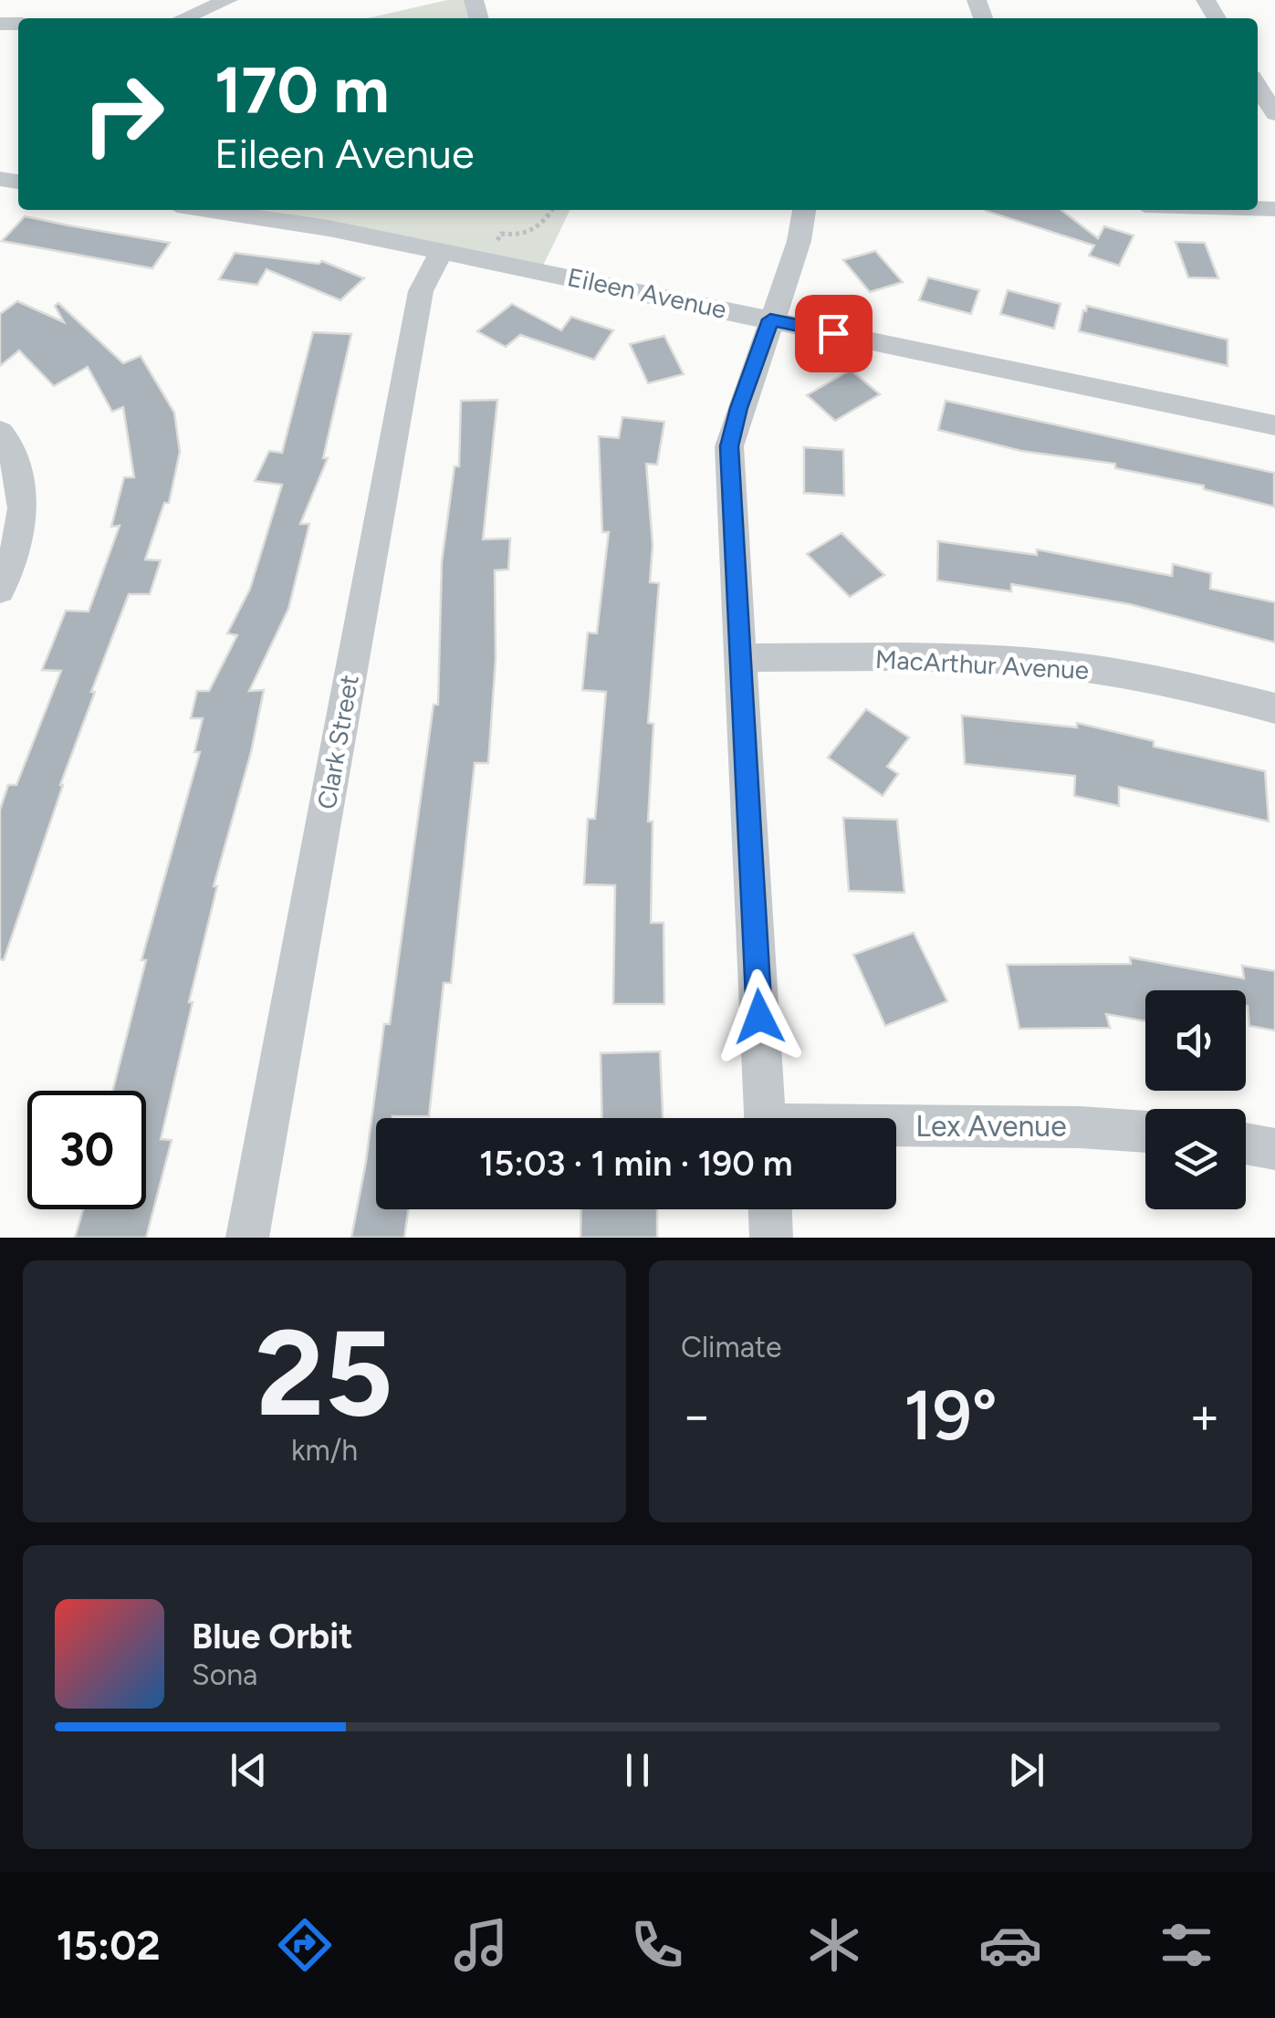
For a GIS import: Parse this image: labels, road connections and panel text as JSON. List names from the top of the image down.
{
  "streets": {
    "street": [
      "Eileen Avenue",
      "MacArthur Avenue",
      "Clark Street",
      "Lex Avenue"
    ]
  },
  "crossings": [
    ["Eileen Avenue", "Clark Street"]
  ],
  "page": {
    "turn": ["170 m", "Eileen Avenue"],
    "limit": "30",
    "trip": "15:03 · 1 min · 190 m",
    "tile": [
      ["25", "km/h"],
      "Climate"
    ],
    "heat": ["−", "19°", "+"],
    "song": ["Blue Orbit", "Sona"],
    "tabs": "15:02"
  }
}
